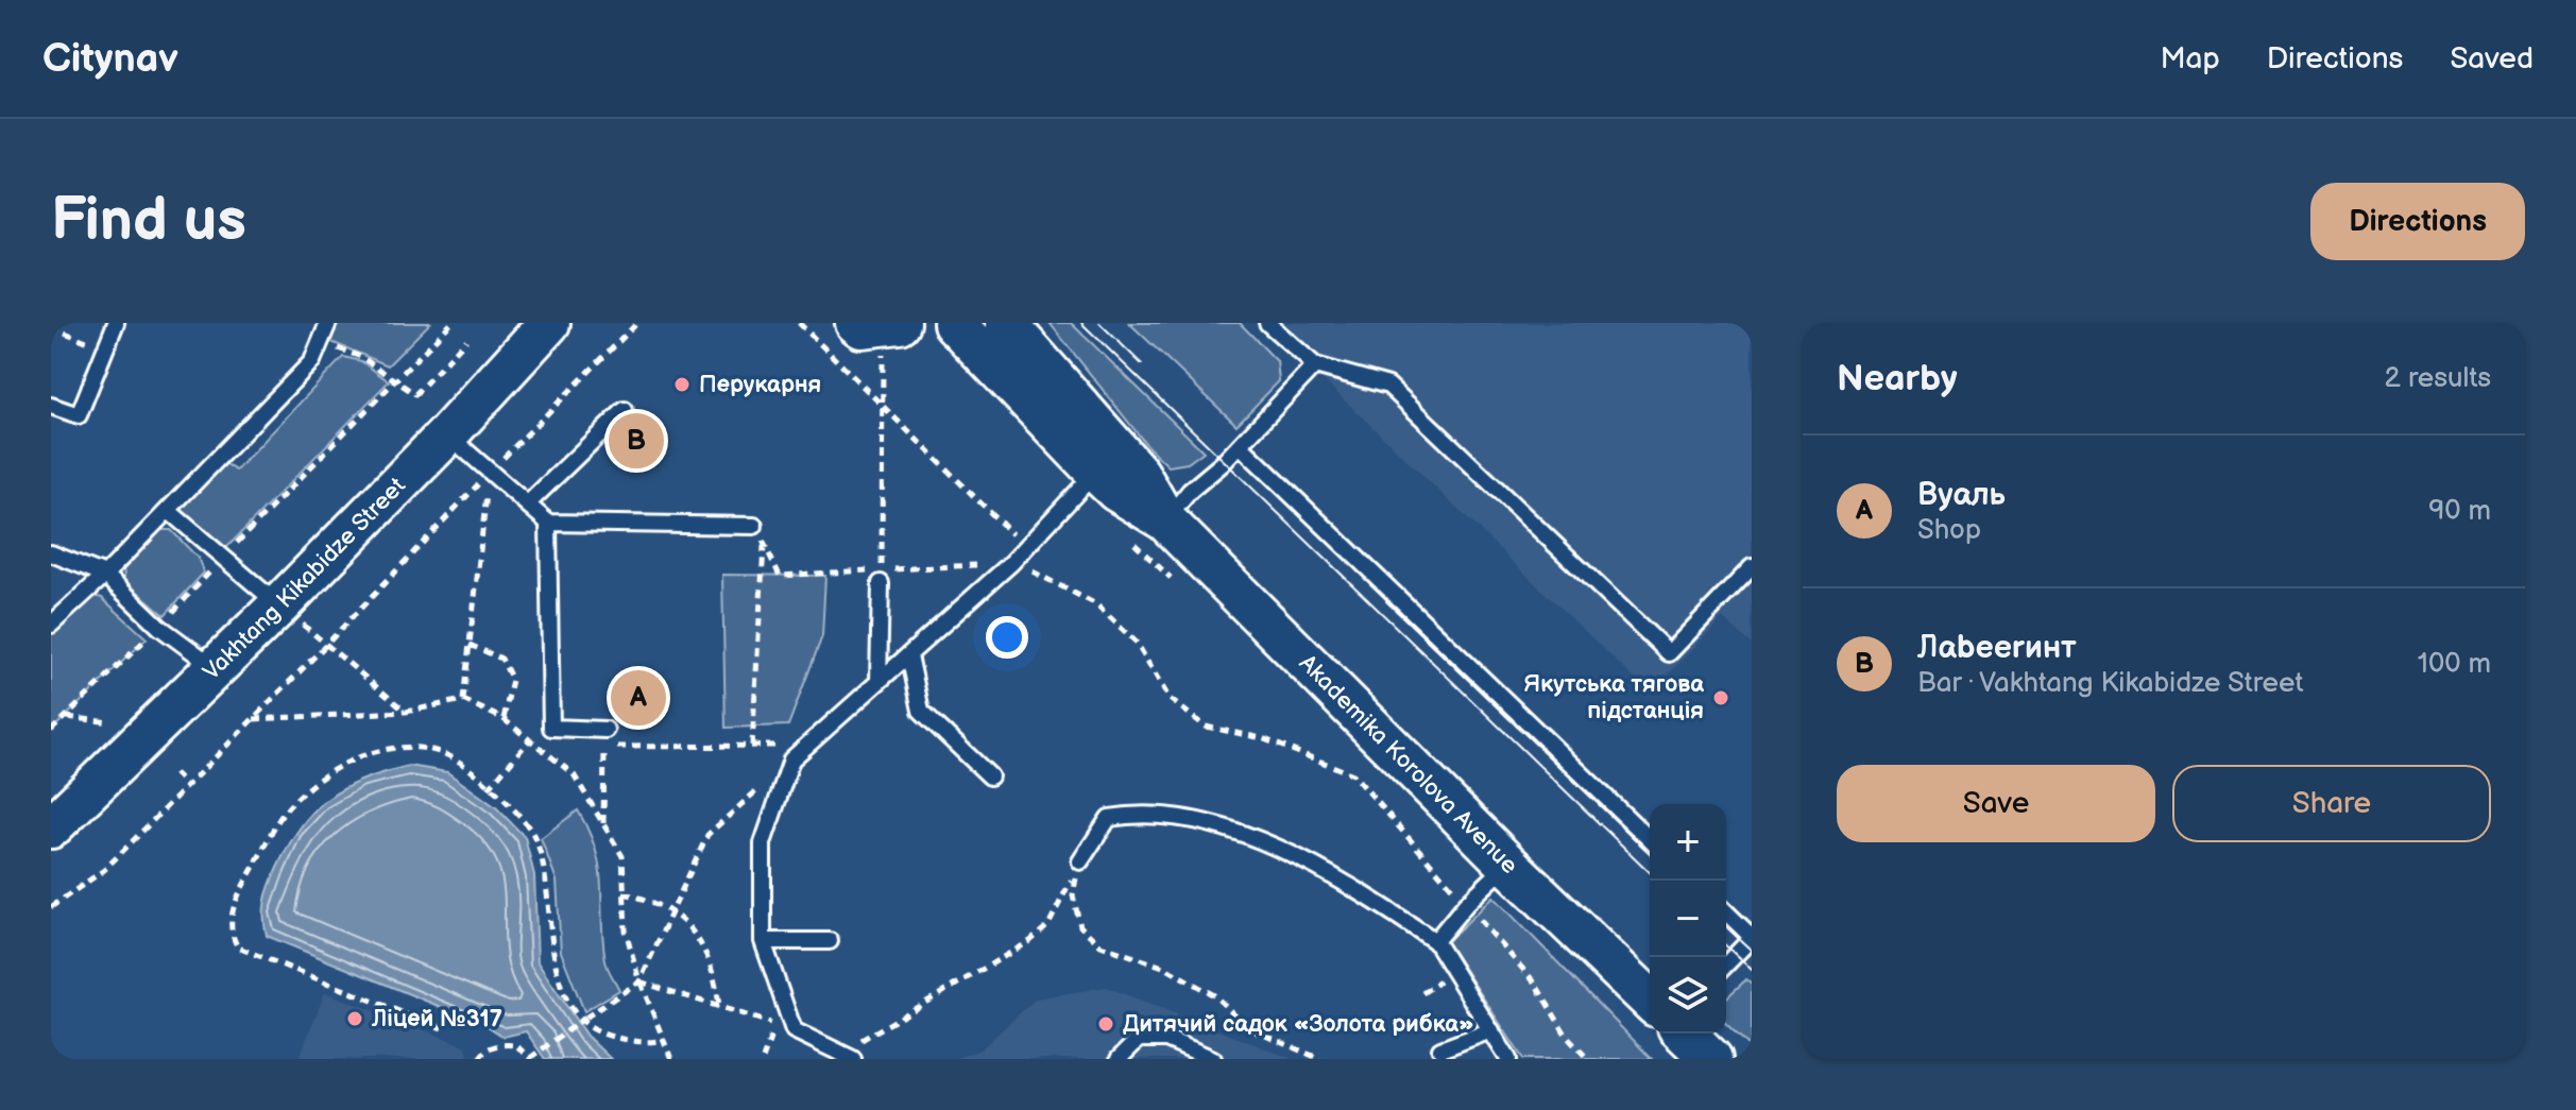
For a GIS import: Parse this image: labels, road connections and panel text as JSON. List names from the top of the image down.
{
  "streets": {
    "main road": ["Vakhtang Kikabidze Street", "Akademika Korolova Avenue"]
  },
  "places": [
    "Перукарня",
    "Якутська тягова підстанція",
    "Ліцей №317",
    "Дитячий садок «Золота рибка»"
  ],
  "page": {
    "header": "Citynav",
    "nav": ["Map", "Directions", "Saved"],
    "buttons": [
      "Directions",
      ["Save", "Share"]
    ],
    "title": "Find us",
    "heading": ["Nearby", "2 results"],
    "pins": ["B", "A"],
    "list": [
      {
        "mark": "A",
        "name": "Вуаль",
        "note": "Shop",
        "value": "90 m"
      },
      {
        "mark": "B",
        "name": "Лаbeerинт",
        "note": "Bar · Vakhtang Kikabidze Street",
        "value": "100 m"
      }
    ],
    "map_buttons": ["+", "−"]
  }
}
